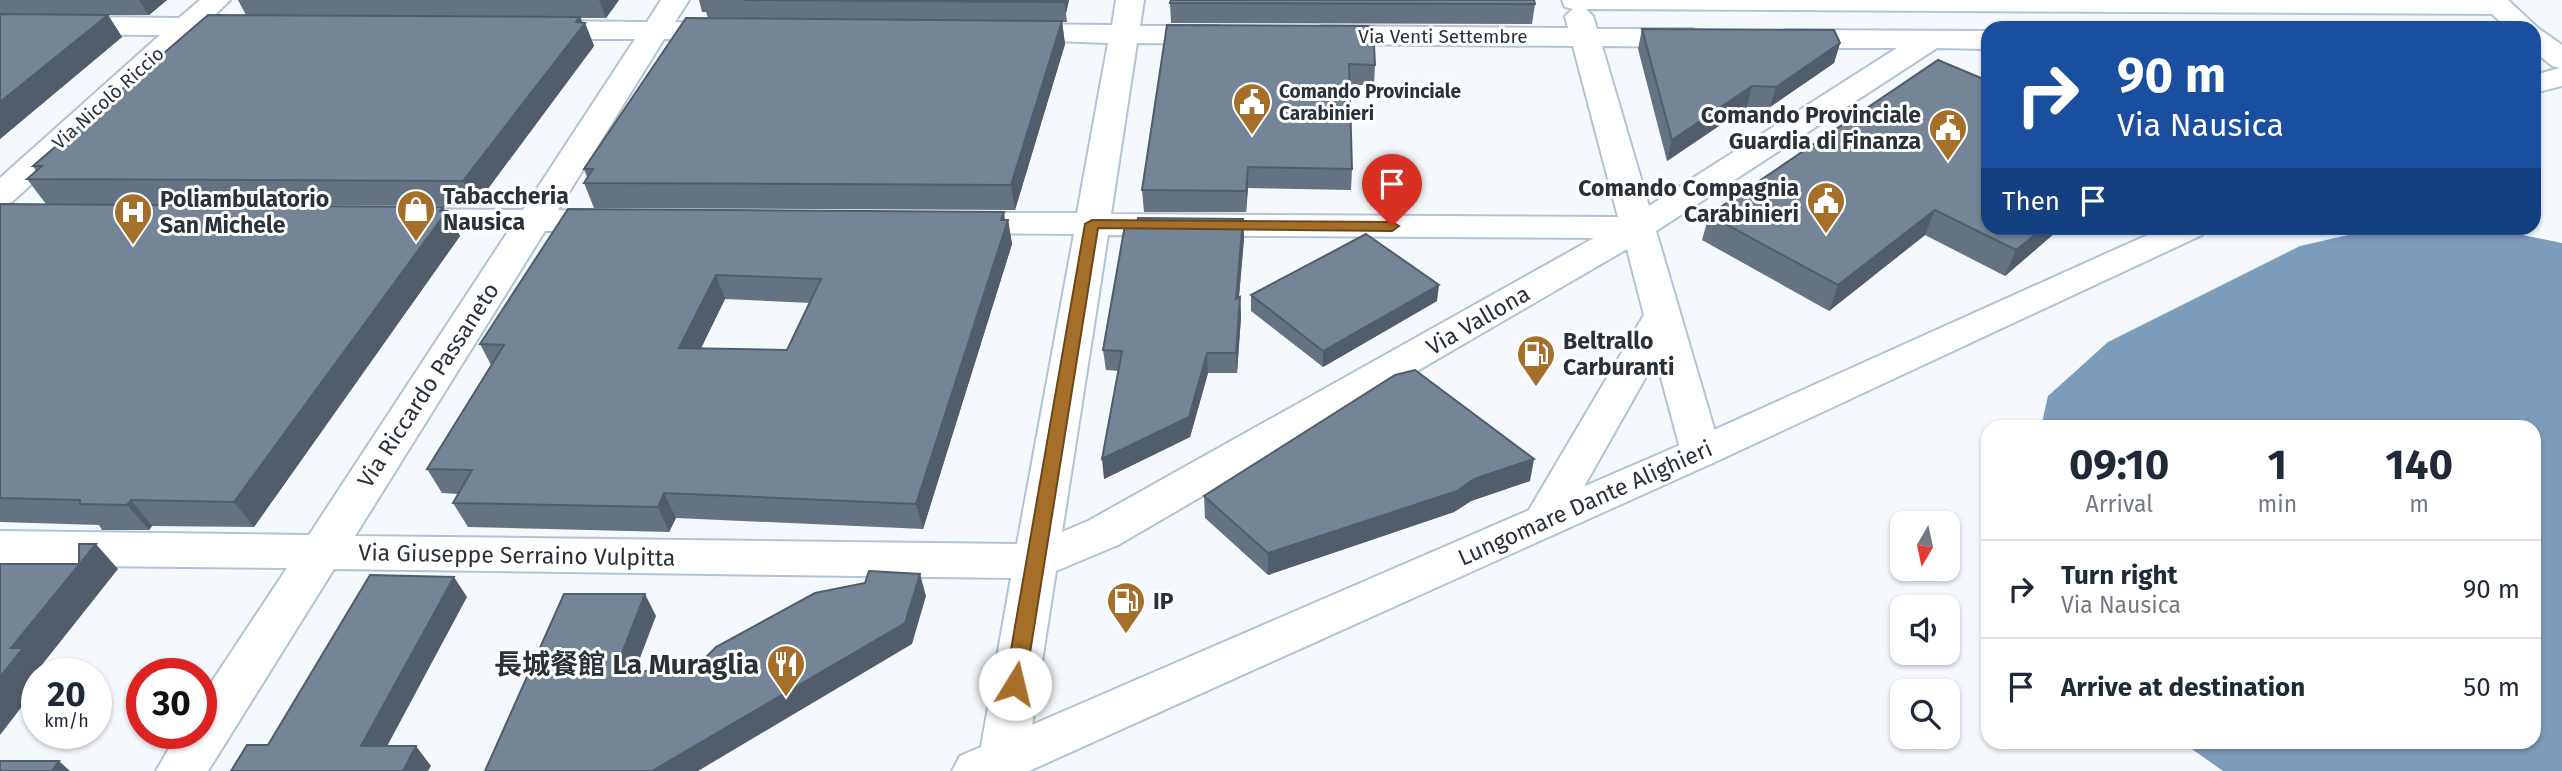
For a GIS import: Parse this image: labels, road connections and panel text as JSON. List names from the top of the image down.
{
  "streets": {
    "street": [
      "Via Venti Settembre",
      "Via Nicolò Riccio",
      "Via Vallona",
      "Via Riccardo Passaneto",
      "Lungomare Dante Alighieri",
      "Via Giuseppe Serraino Vulpitta"
    ]
  },
  "crossings": [
    ["Via Vallona", "Via Giuseppe Serraino Vulpitta"],
    ["Via Riccardo Passaneto", "Via Giuseppe Serraino Vulpitta"]
  ],
  "places": {
    "public building": ["Comando Provinciale Carabinieri", "Comando Provinciale Guardia di Finanza", "Comando Compagnia Carabinieri"],
    "shop": ["Tabaccheria Nausica"],
    "hospital": ["Poliambulatorio San Michele"],
    "fuel station": ["Beltrallo Carburanti", "IP"],
    "restaurant": ["長城餐館 La Muraglia"]
  },
  "north": "bottom",
  "page": {
    "turn": ["90 m", "Via Nausica"],
    "then": "Then",
    "eta": [
      "09:10",
      "Arrival",
      "1",
      "min",
      "140",
      "m"
    ],
    "list": [
      {
        "name": "Turn right",
        "note": "Via Nausica",
        "value": "90 m"
      },
      {
        "name": "Arrive at destination",
        "value": "50 m"
      }
    ],
    "speed": "20 km/h",
    "limit": "30"
  }
}
